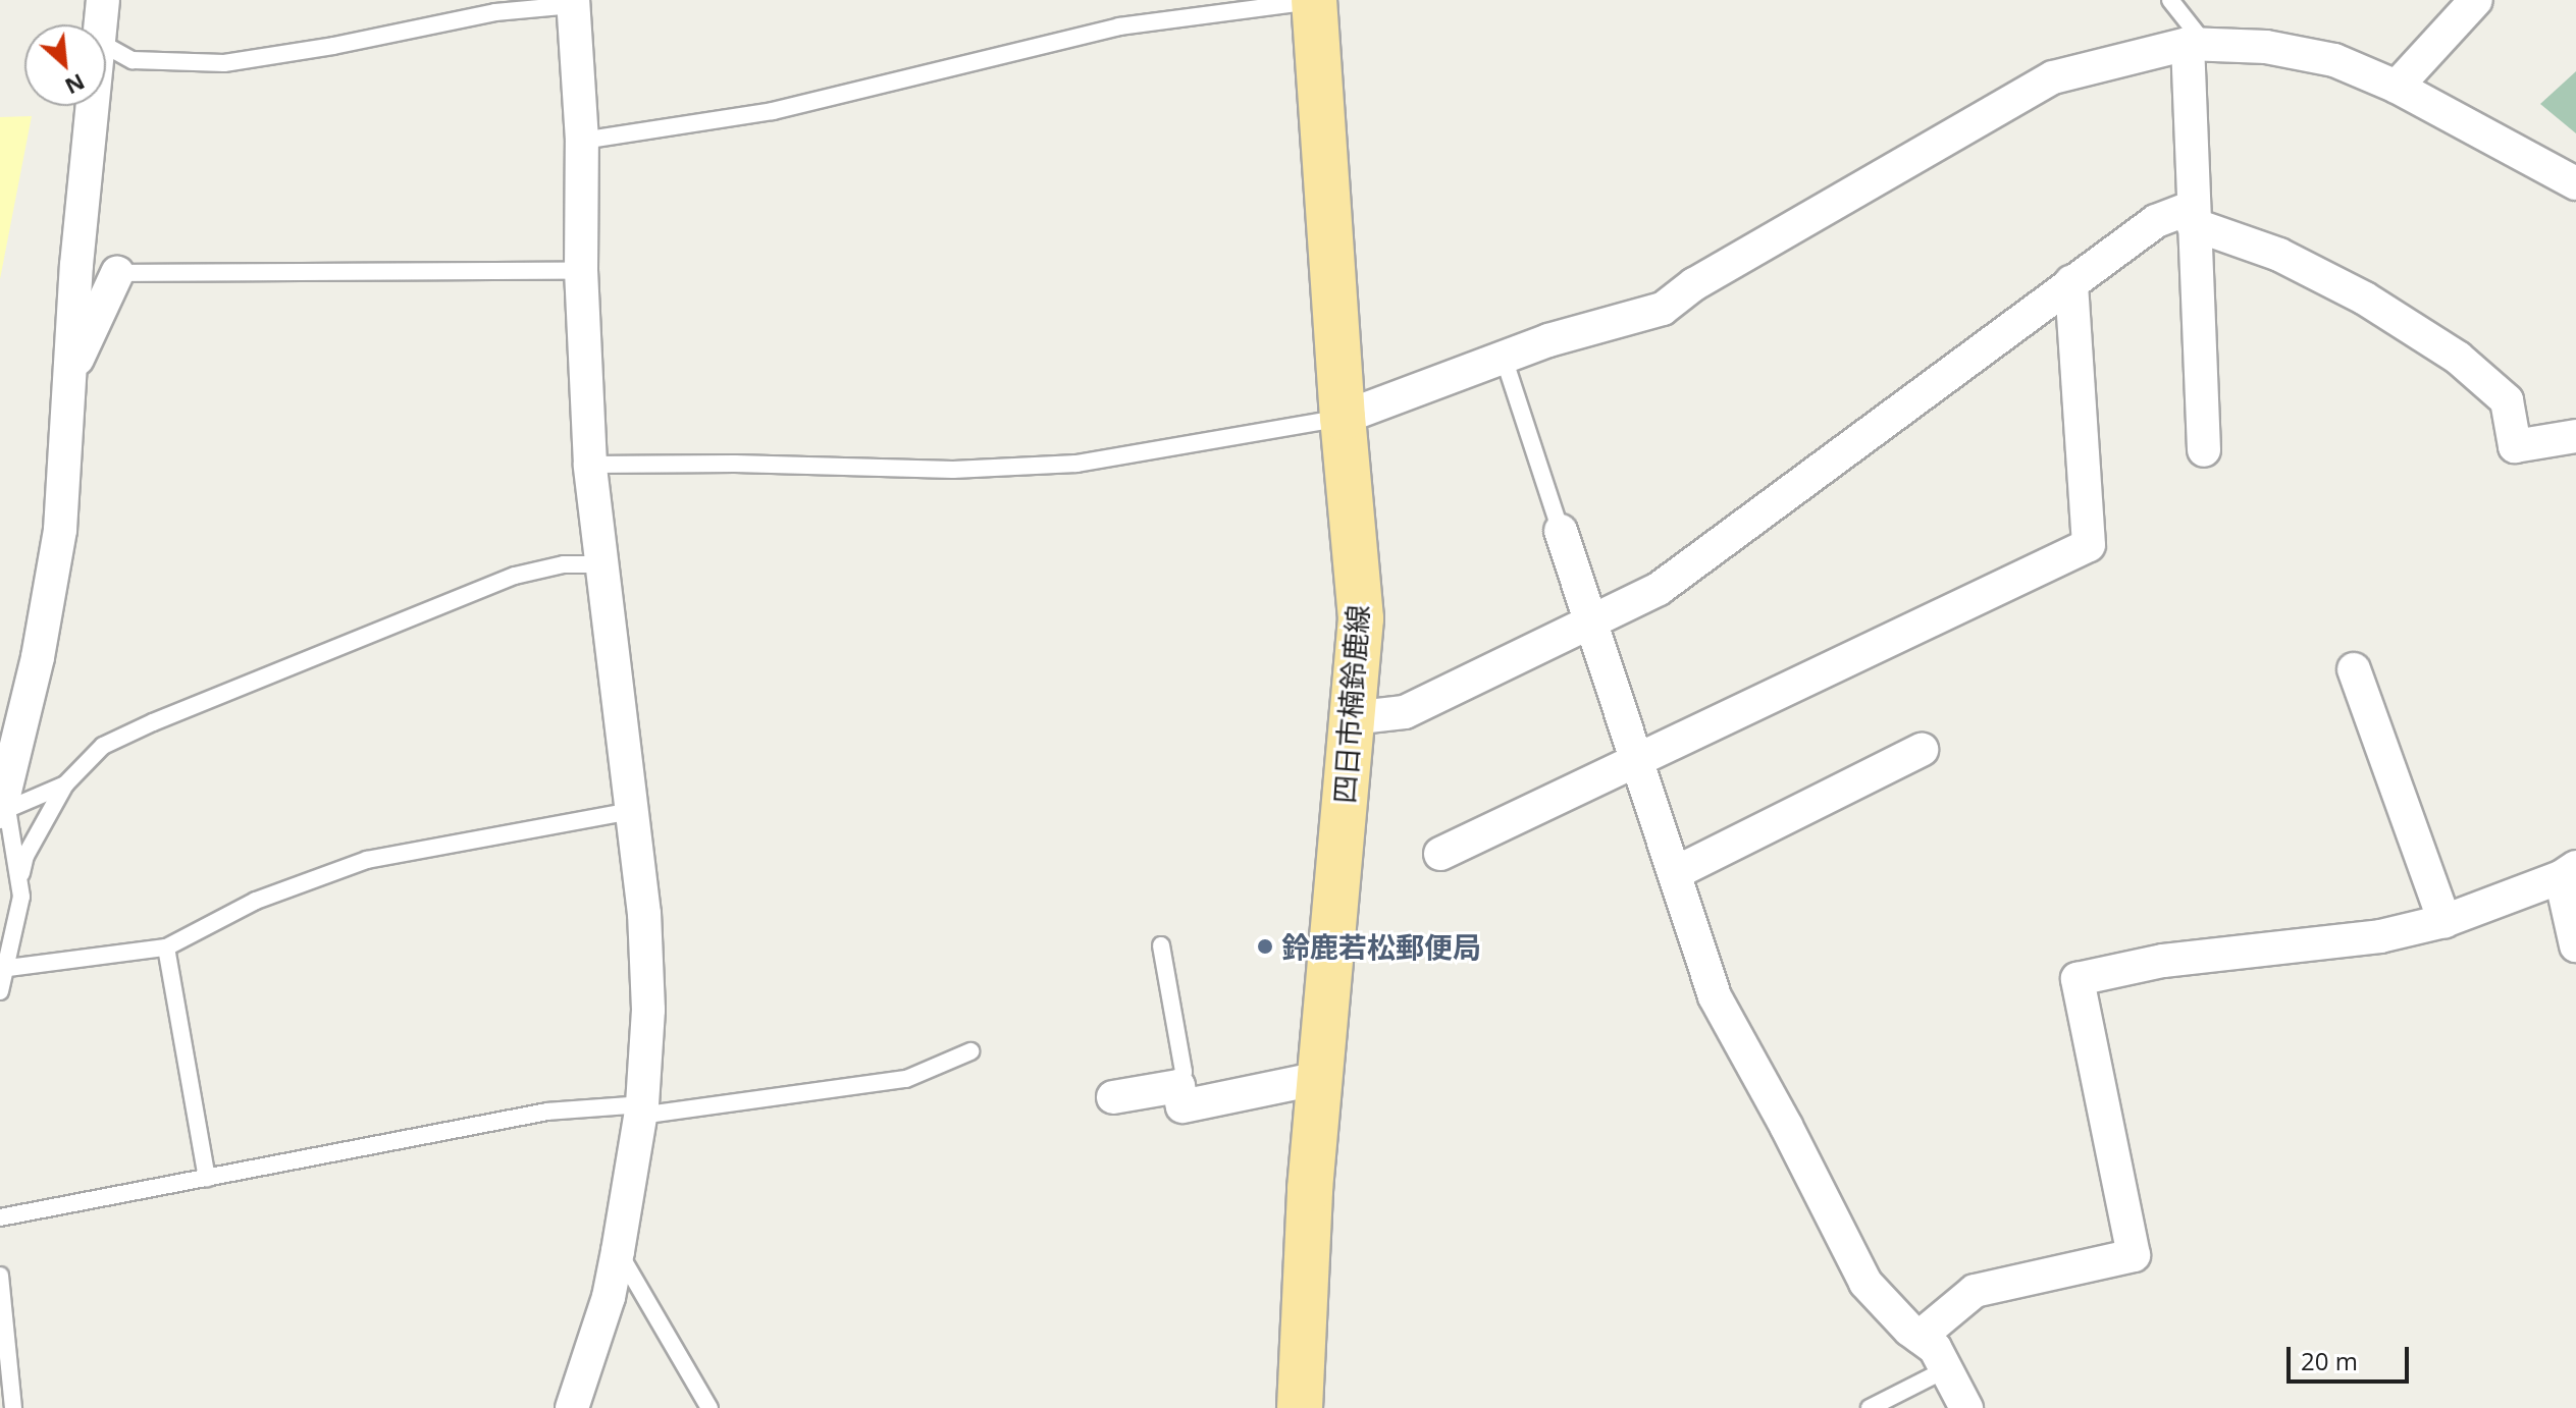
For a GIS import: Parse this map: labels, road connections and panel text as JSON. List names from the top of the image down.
{
  "streets": {
    "main road": ["四日市楠鈴鹿線"]
  },
  "places": ["鈴鹿若松郵便局"],
  "scale_bar": "20 m",
  "north": "bottom right"
}
